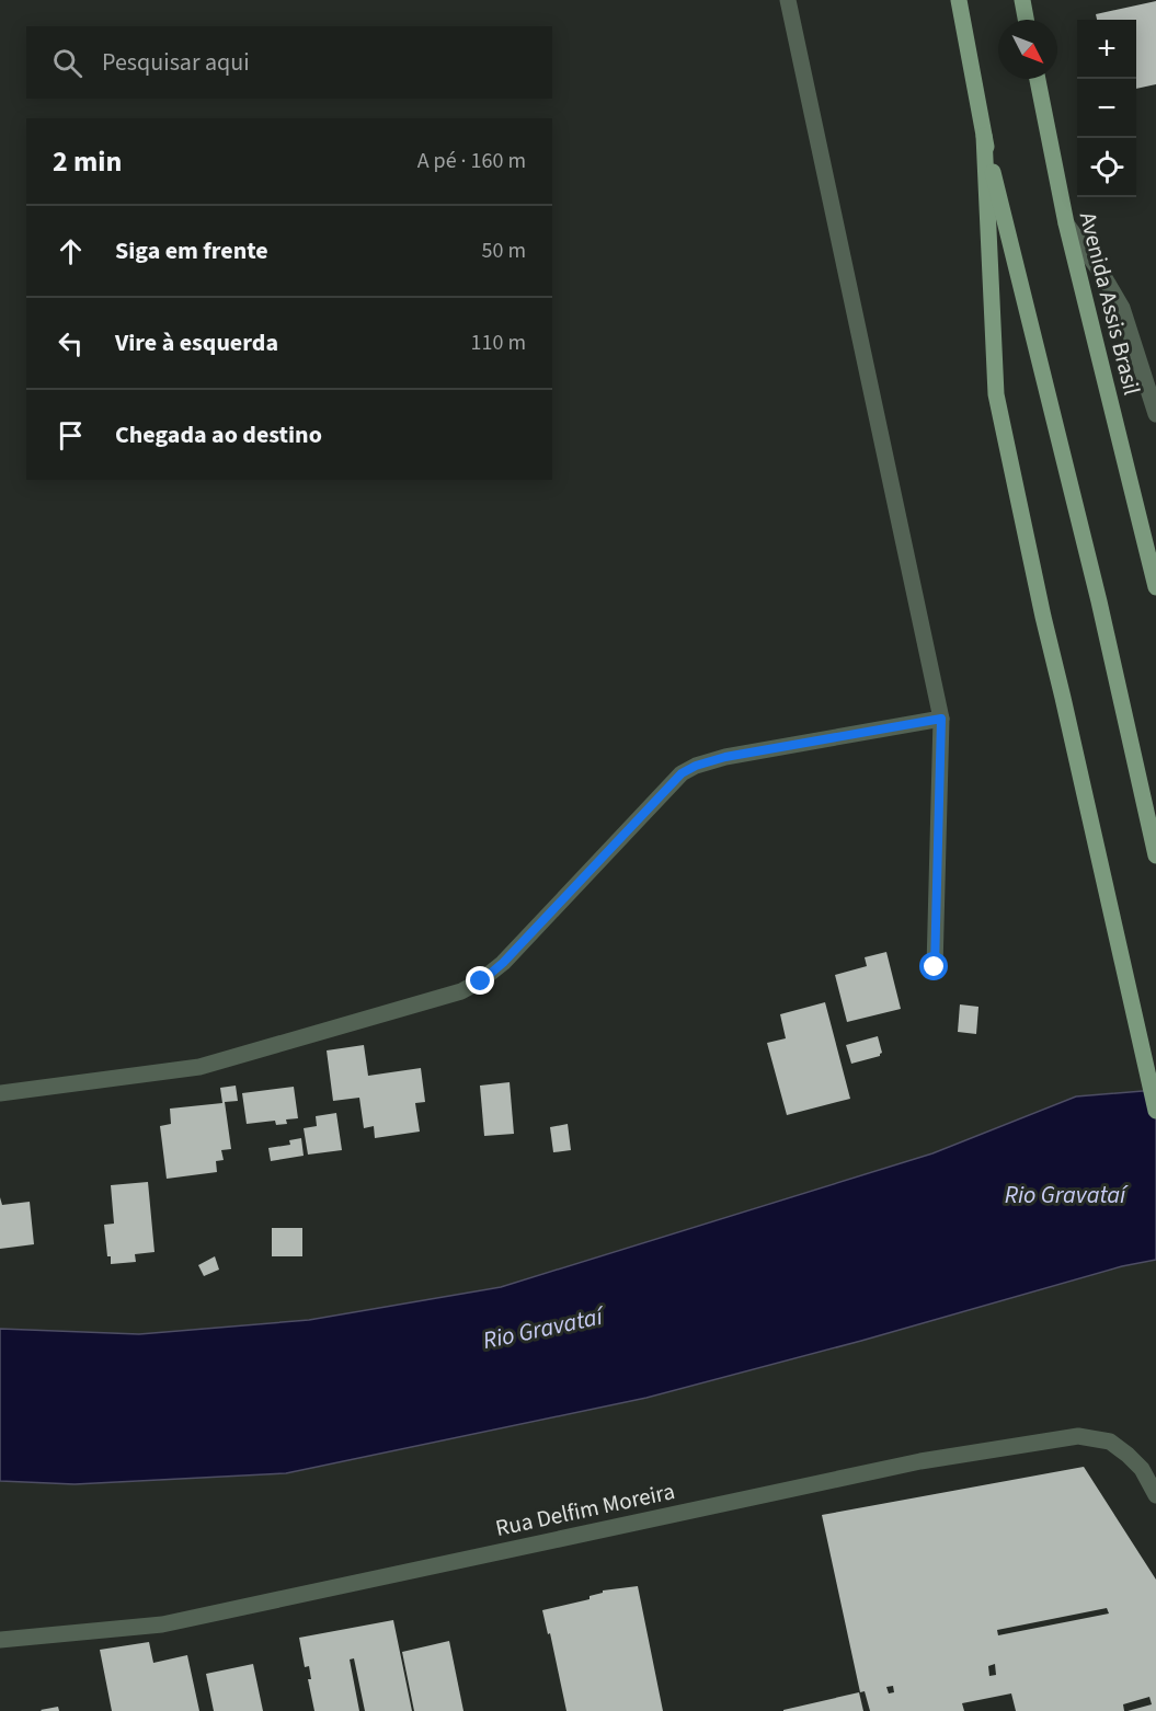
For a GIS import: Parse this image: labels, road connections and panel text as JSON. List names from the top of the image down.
{
  "streets": {
    "main road": ["Avenida Assis Brasil"],
    "street": ["Rua Delfim Moreira"]
  },
  "water": ["Rio Gravataí"],
  "north": "bottom right",
  "page": {
    "map_buttons": ["+", "−"],
    "search": "Pesquisar aqui",
    "heading": ["2 min", "A pé · 160 m"],
    "list": [
      ["Siga em frente", "50 m"],
      ["Vire à esquerda", "110 m"],
      "Chegada ao destino"
    ]
  }
}
